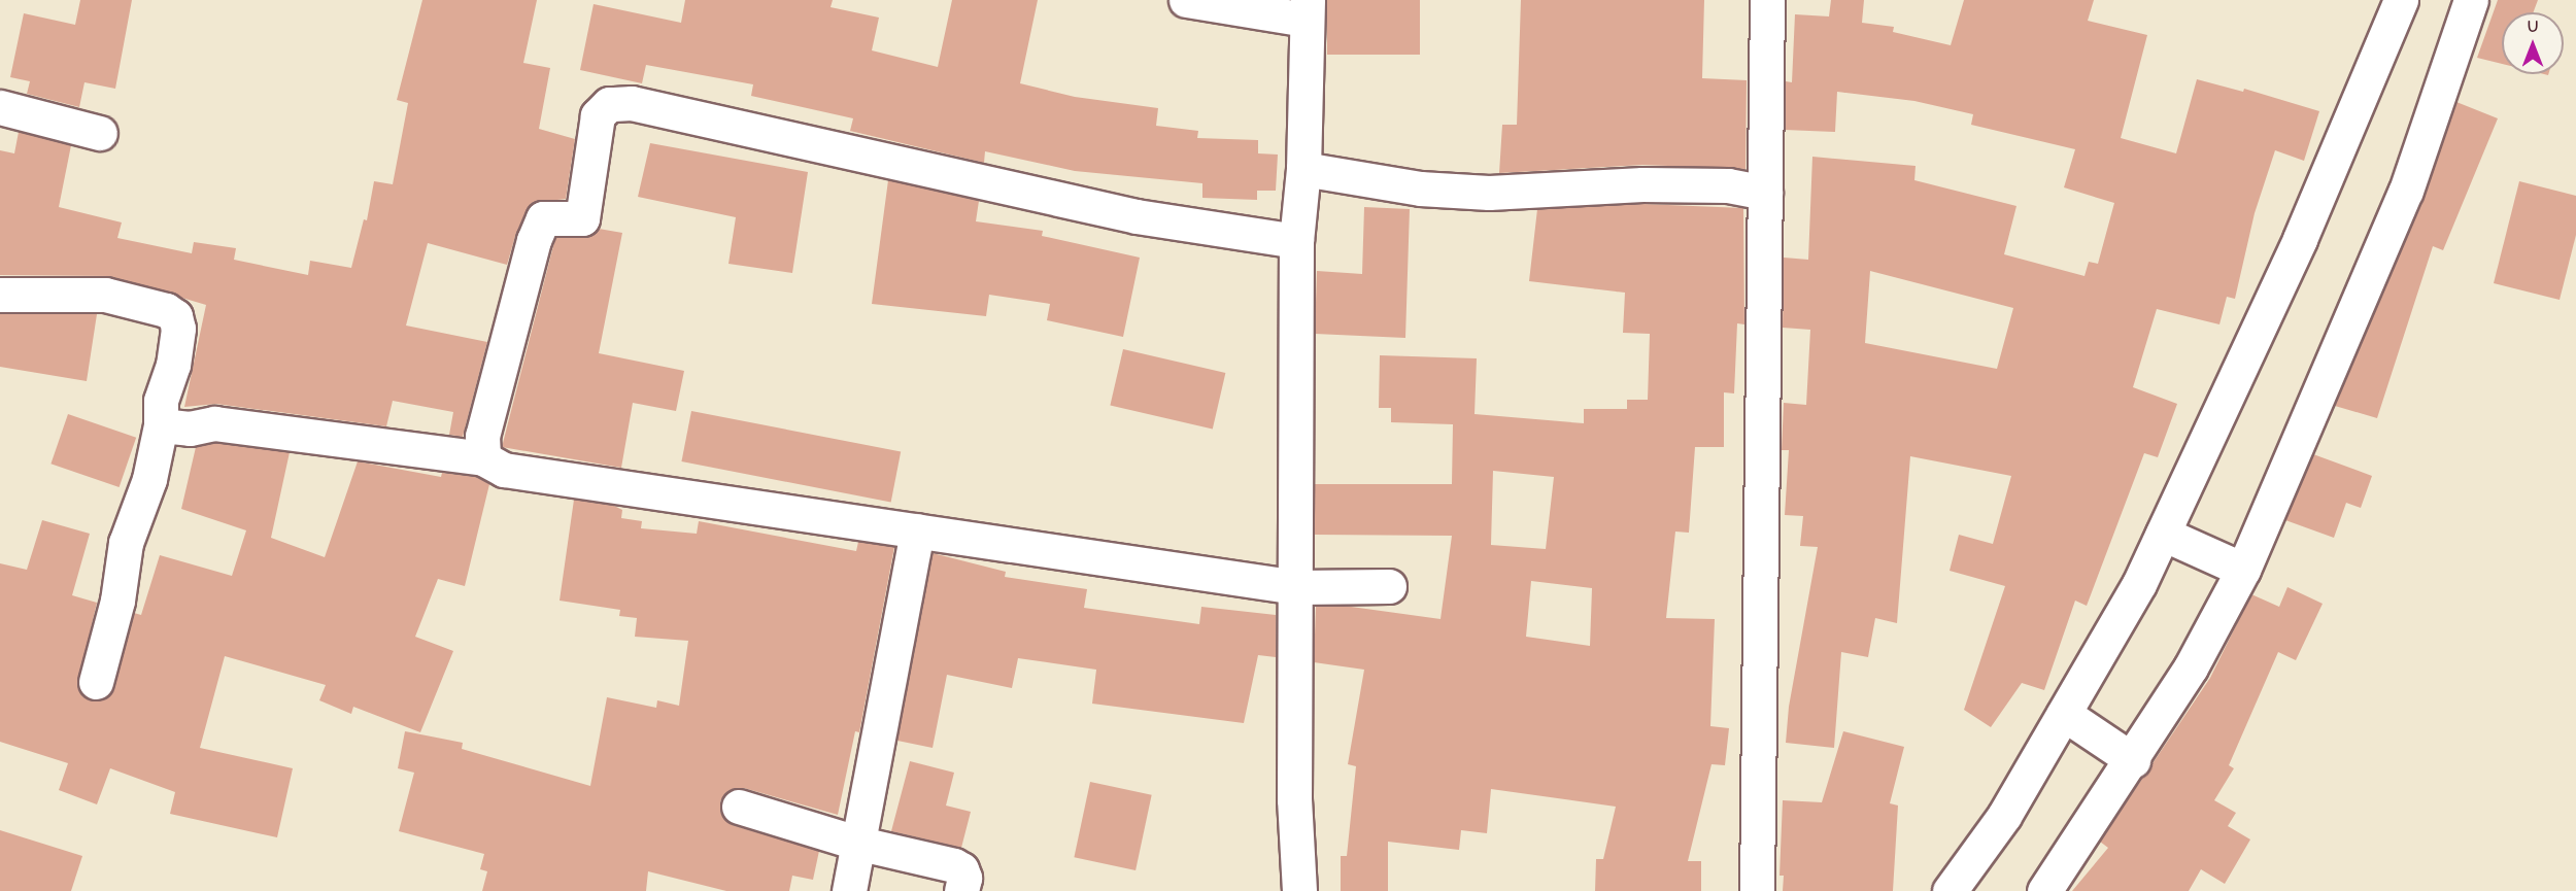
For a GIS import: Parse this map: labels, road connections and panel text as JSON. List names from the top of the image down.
{
  "north": "top"
}
